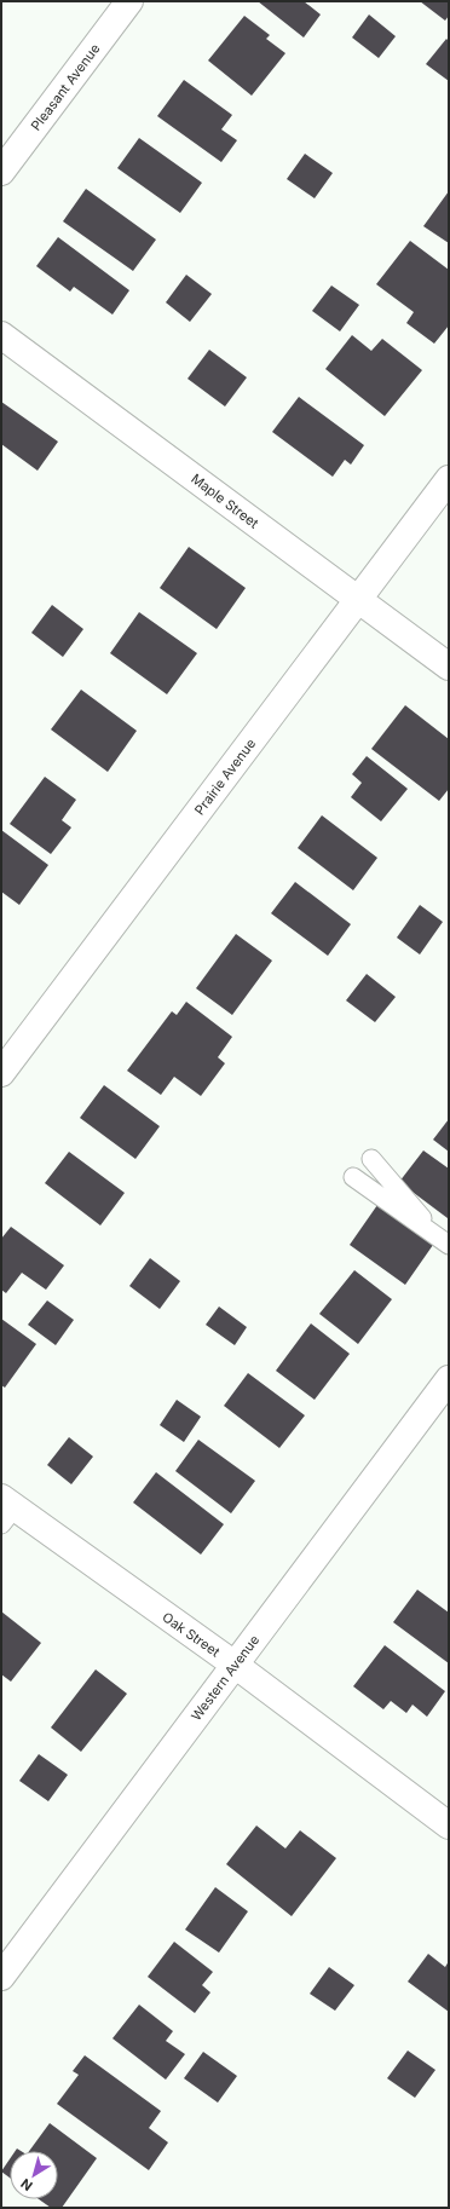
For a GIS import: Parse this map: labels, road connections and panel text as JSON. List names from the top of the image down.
{
  "streets": {
    "street": [
      "Pleasant Avenue",
      "Maple Street",
      "Prairie Avenue",
      "Oak Street",
      "Western Avenue"
    ]
  },
  "crossings": [
    ["Maple Street", "Prairie Avenue"],
    ["Oak Street", "Western Avenue"]
  ],
  "north": "bottom left"
}
